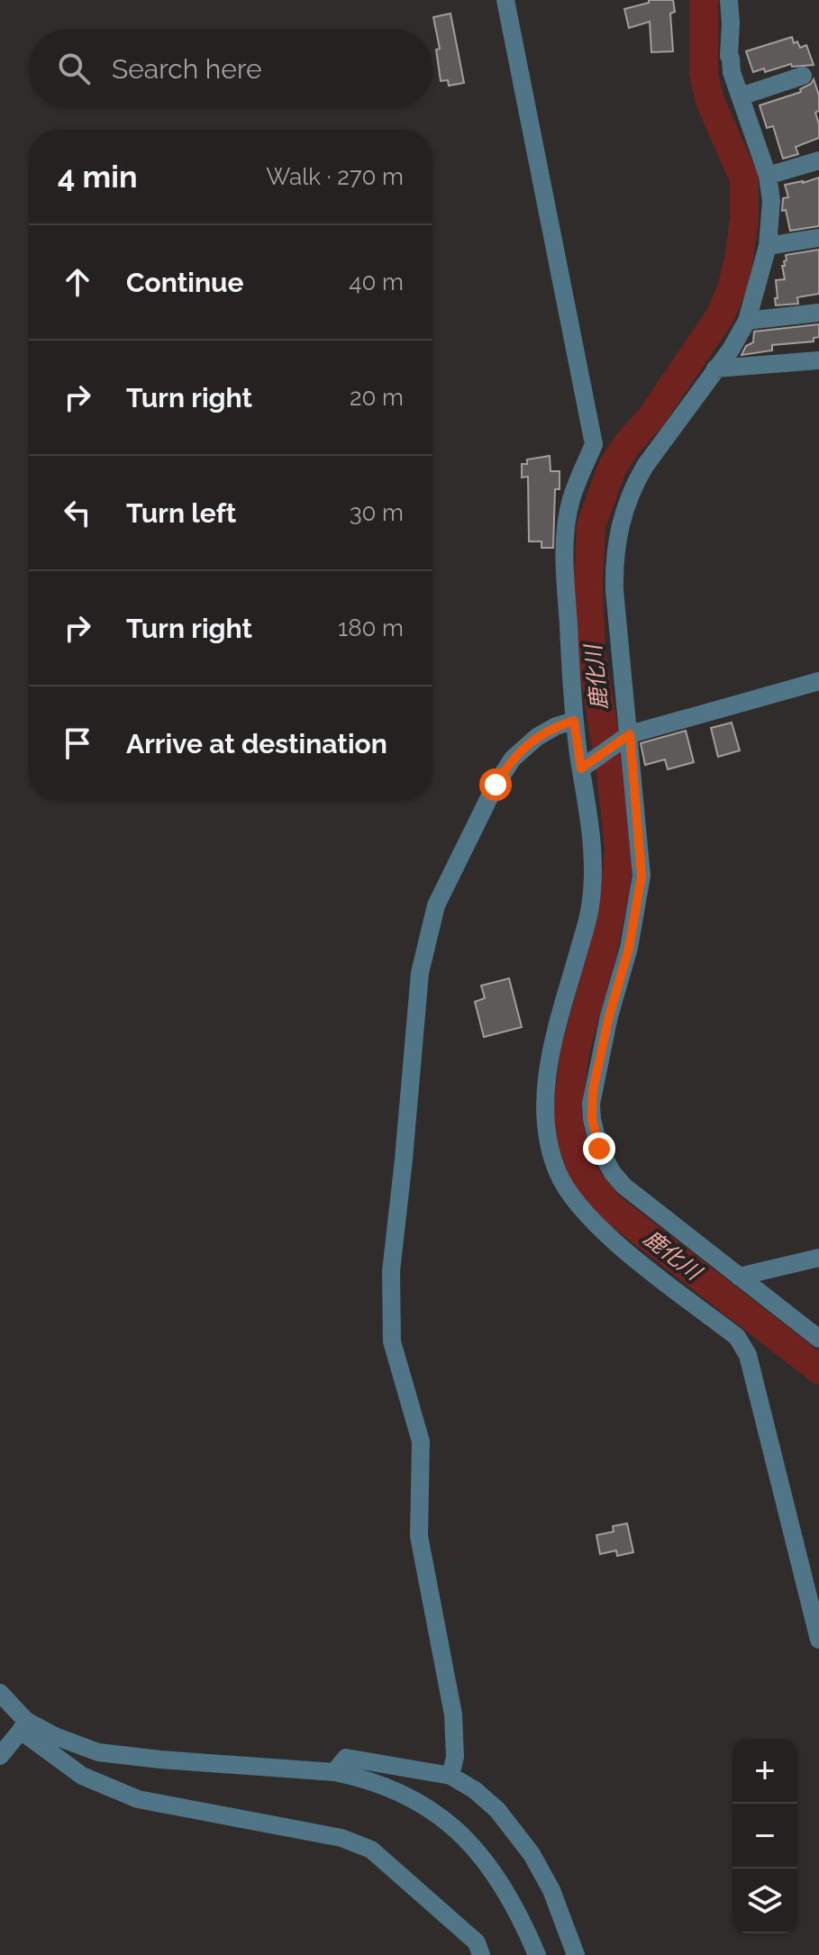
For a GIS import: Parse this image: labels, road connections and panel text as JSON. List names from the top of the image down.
{
  "water": ["鹿化川"],
  "page": {
    "search": "Search here",
    "heading": ["4 min", "Walk · 270 m"],
    "list": [
      ["Continue", "40 m"],
      ["Turn right", "20 m"],
      ["Turn left", "30 m"],
      ["Turn right", "180 m"],
      "Arrive at destination"
    ],
    "map_buttons": ["+", "−"]
  }
}
